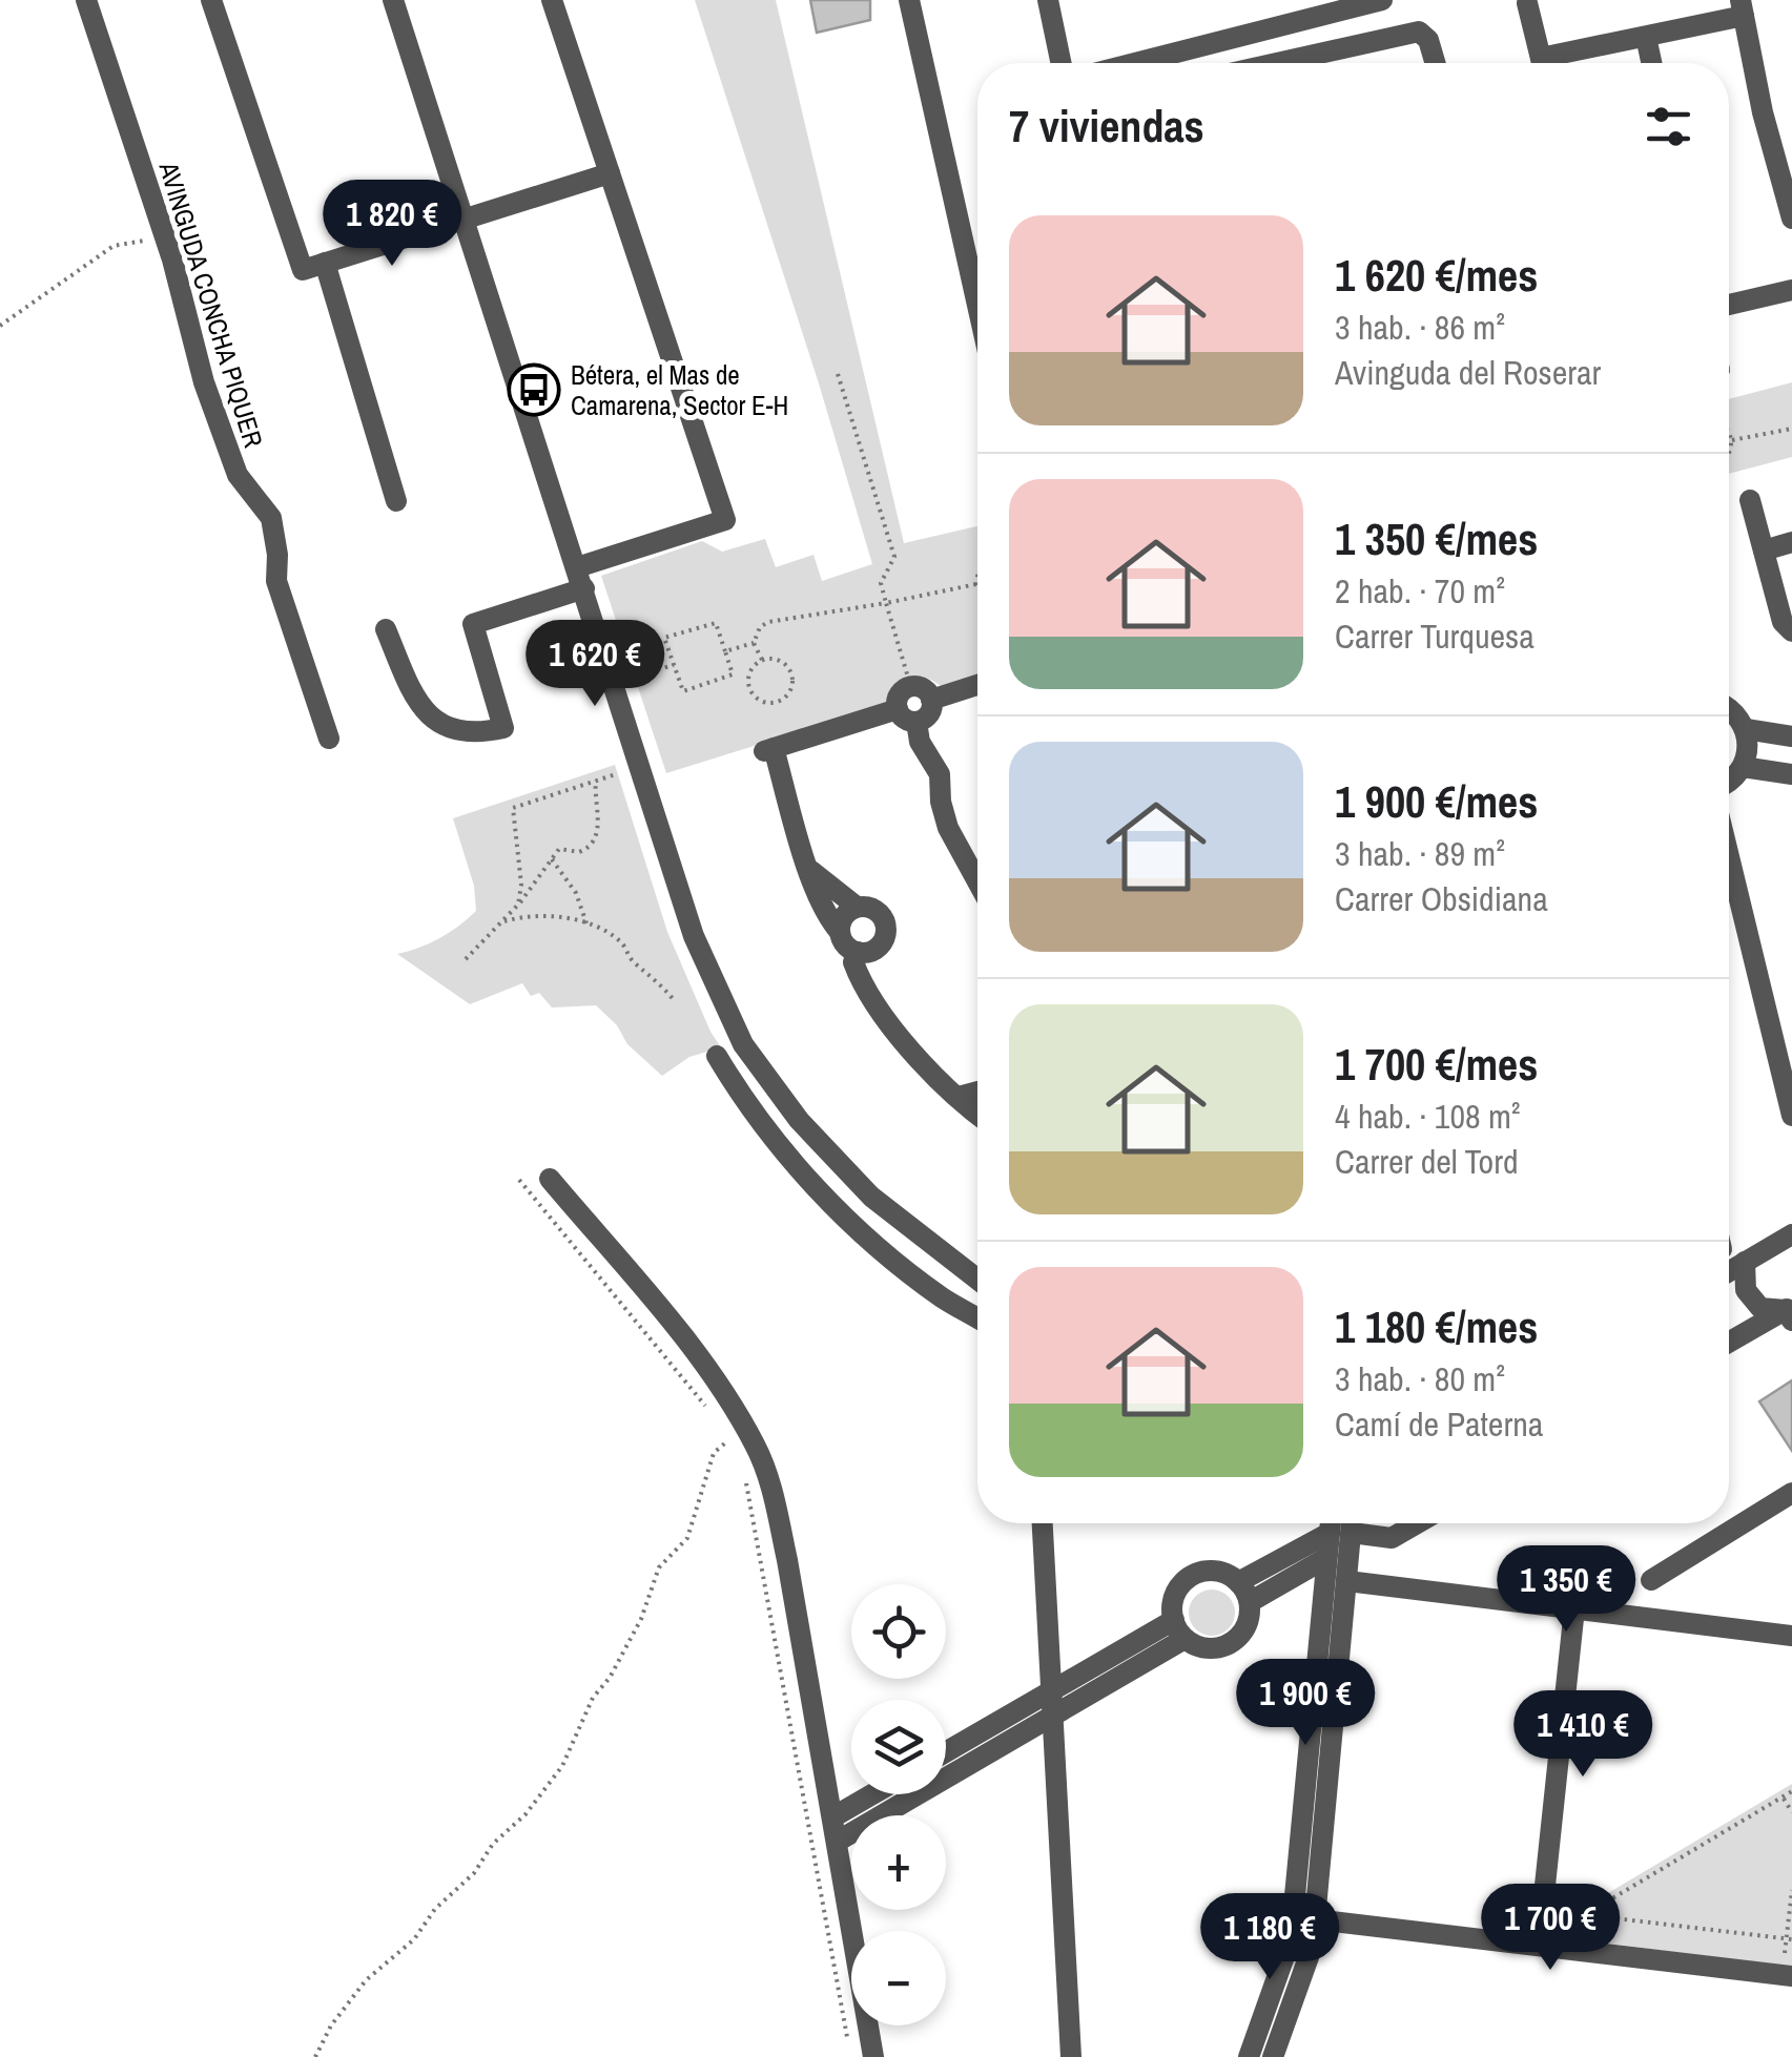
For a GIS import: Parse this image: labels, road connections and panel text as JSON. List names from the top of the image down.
{
  "streets": {
    "street": ["AVINGUDA CONCHA PIQUER"]
  },
  "places": {
    "bus stop": ["Bétera, el Mas de Camarena, Sector E-H"]
  },
  "page": {
    "heading": "7 viviendas",
    "price": [
      "1 820 €",
      "1 620 €",
      "1 350 €",
      "1 900 €",
      "1 410 €",
      "1 700 €",
      "1 180 €"
    ],
    "list": [
      {
        "name": "1 620 €/mes",
        "note": "3 hab. · 86 m² · Avinguda del Roserar"
      },
      {
        "name": "1 350 €/mes",
        "note": "2 hab. · 70 m² · Carrer Turquesa"
      },
      {
        "name": "1 900 €/mes",
        "note": "3 hab. · 89 m² · Carrer Obsidiana"
      },
      {
        "name": "1 700 €/mes",
        "note": "4 hab. · 108 m² · Carrer del Tord"
      },
      {
        "name": "1 180 €/mes",
        "note": "3 hab. · 80 m² · Camí de Paterna"
      }
    ],
    "map_buttons": ["+", "−"]
  }
}
